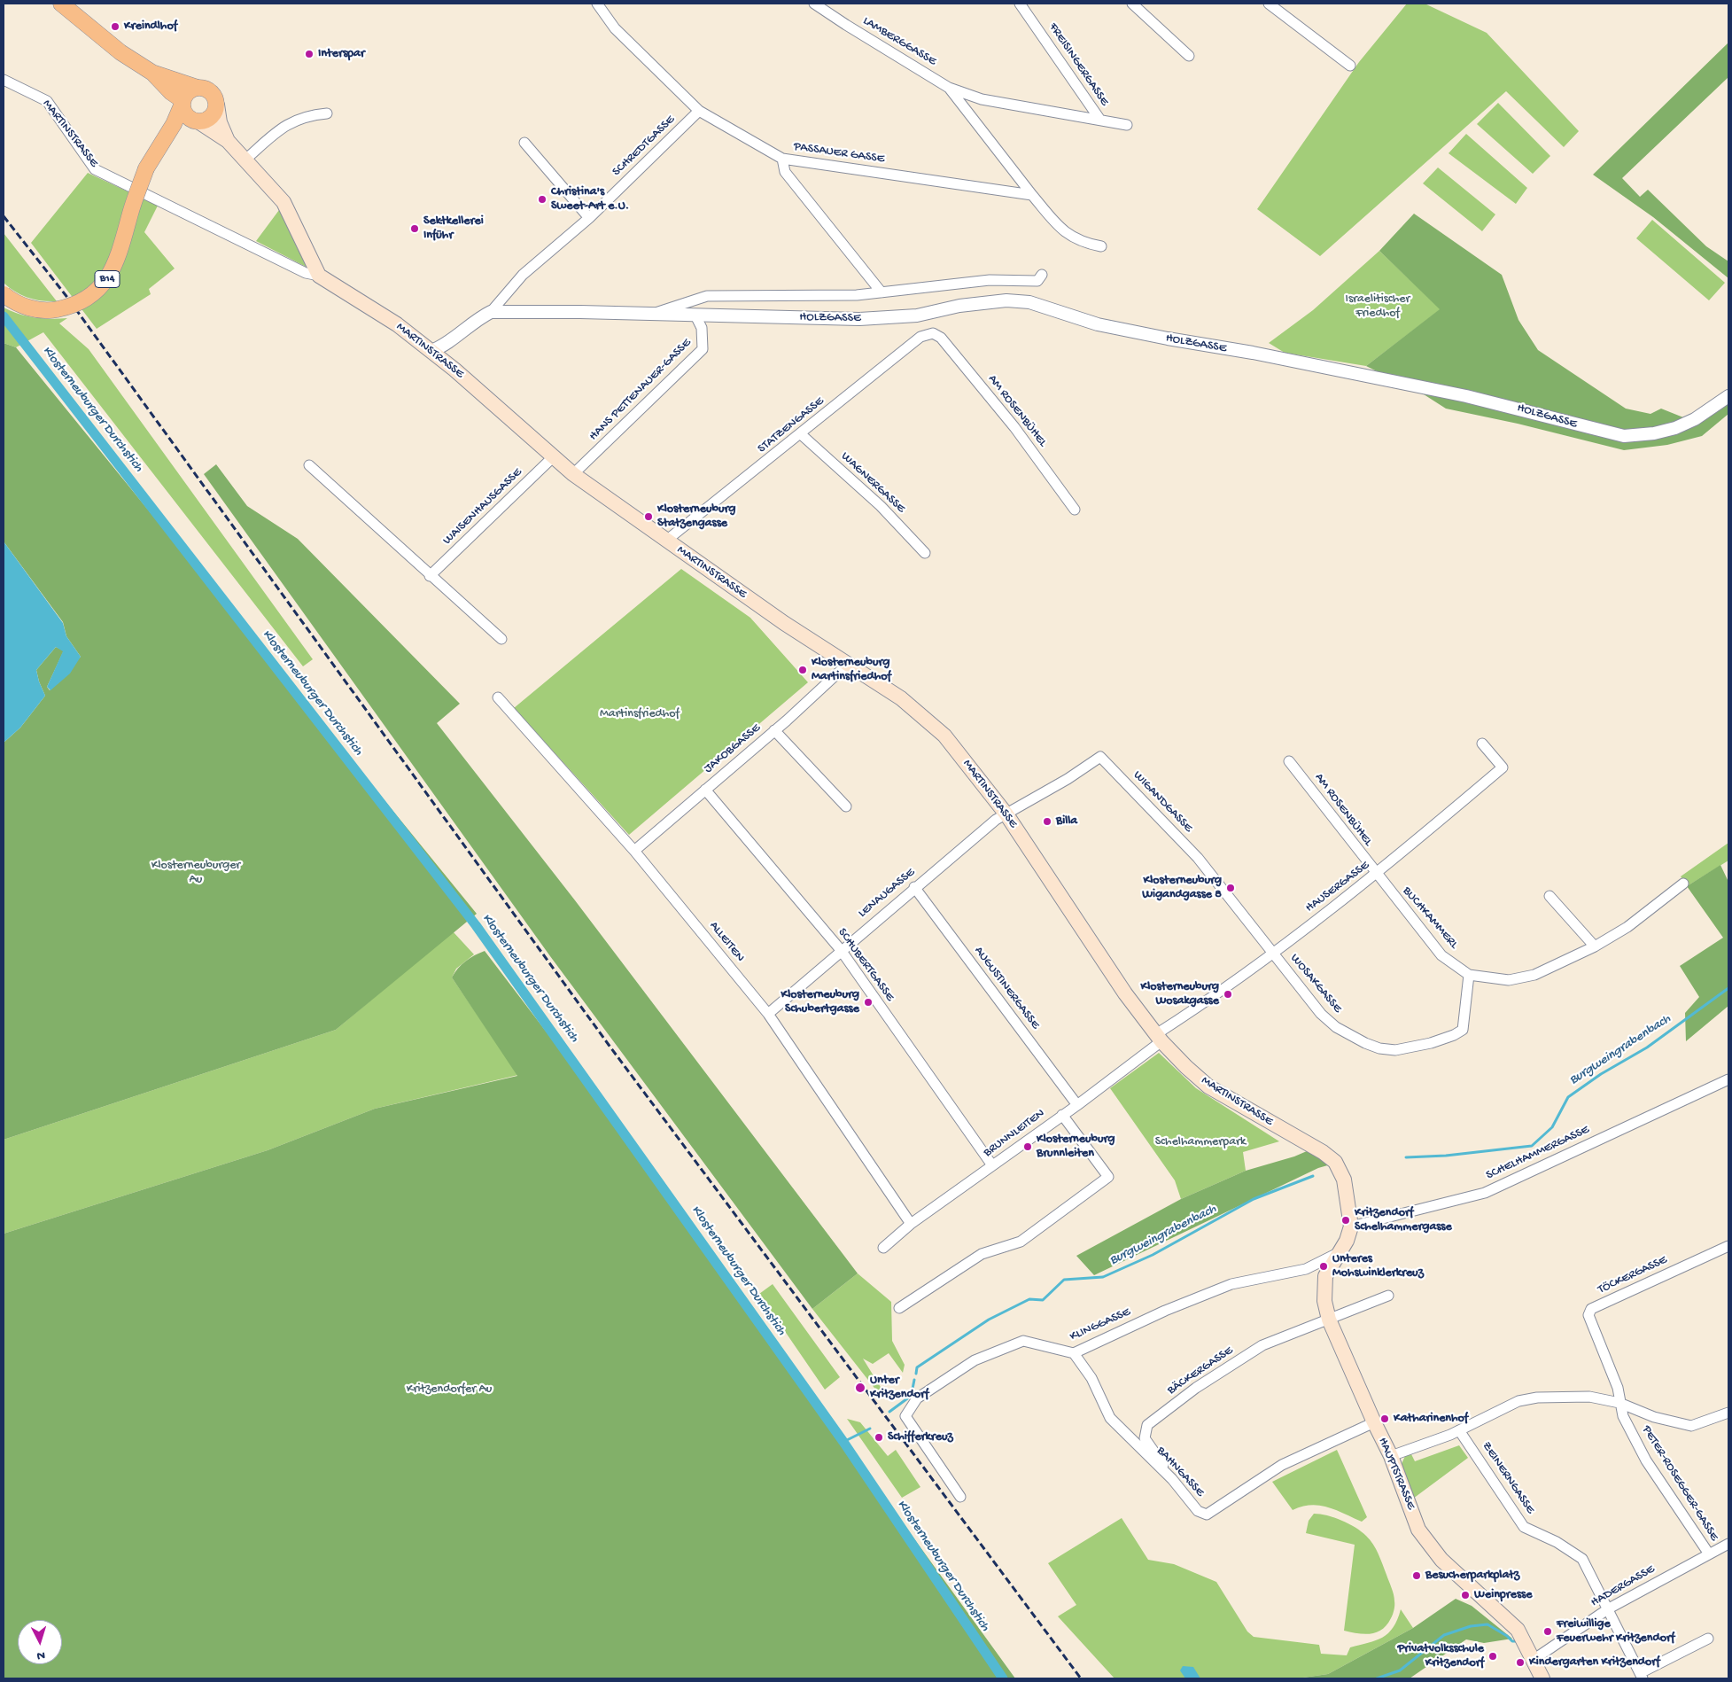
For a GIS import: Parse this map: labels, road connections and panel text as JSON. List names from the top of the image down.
{
  "streets": {
    "main road": ["MARTINSTRASSE", "B14", "HAUPTSTRASSE"],
    "street": [
      "LAMBERGGASSE",
      "FREISINGERGASSE",
      "SCHREDTGASSE",
      "PASSAUER GASSE",
      "HOLZGASSE",
      "HANS PETTENAUER-GASSE",
      "AM ROSENBÜHEL",
      "STATZENGASSE",
      "WAGNERGASSE",
      "WAISENHAUSGASSE",
      "JAKOBGASSE",
      "WIGANDGASSE",
      "HAUSERGASSE",
      "LENAUGASSE",
      "BUCHKAMMERL",
      "ALLEITEN",
      "SCHUBERTGASSE",
      "WOSAKGASSE",
      "AUGUSTINERGASSE",
      "BRUNNLEITEN",
      "SCHELHAMMERGASSE",
      "TÖCKERGASSE",
      "KLINGGASSE",
      "BÄCKERGASSE",
      "BAHNGASSE",
      "ZEINERNGASSE",
      "PETER-ROSEGGER-GASSE",
      "HADERGASSE"
    ]
  },
  "crossings": [
    ["MARTINSTRASSE", "HANS PETTENAUER-GASSE"],
    ["MARTINSTRASSE", "STATZENGASSE"],
    ["MARTINSTRASSE", "WAISENHAUSGASSE"],
    ["MARTINSTRASSE", "JAKOBGASSE"],
    ["MARTINSTRASSE", "WIGANDGASSE"],
    ["MARTINSTRASSE", "HAUSERGASSE"],
    ["MARTINSTRASSE", "LENAUGASSE"],
    ["MARTINSTRASSE", "BRUNNLEITEN"],
    ["MARTINSTRASSE", "SCHELHAMMERGASSE"],
    ["MARTINSTRASSE", "HAUPTSTRASSE"],
    ["SCHREDTGASSE", "HOLZGASSE"],
    ["PASSAUER GASSE", "HOLZGASSE"],
    ["HOLZGASSE", "HANS PETTENAUER-GASSE"],
    ["AM ROSENBÜHEL", "STATZENGASSE"],
    ["AM ROSENBÜHEL", "HAUSERGASSE"],
    ["AM ROSENBÜHEL", "BUCHKAMMERL"],
    ["STATZENGASSE", "WAGNERGASSE"],
    ["JAKOBGASSE", "ALLEITEN"],
    ["JAKOBGASSE", "SCHUBERTGASSE"],
    ["WIGANDGASSE", "HAUSERGASSE"],
    ["WIGANDGASSE", "LENAUGASSE"],
    ["WIGANDGASSE", "WOSAKGASSE"],
    ["HAUSERGASSE", "BUCHKAMMERL"],
    ["HAUSERGASSE", "WOSAKGASSE"],
    ["HAUSERGASSE", "BRUNNLEITEN"],
    ["LENAUGASSE", "ALLEITEN"],
    ["LENAUGASSE", "SCHUBERTGASSE"],
    ["LENAUGASSE", "AUGUSTINERGASSE"],
    ["BUCHKAMMERL", "WOSAKGASSE"],
    ["ALLEITEN", "BRUNNLEITEN"],
    ["SCHUBERTGASSE", "BRUNNLEITEN"],
    ["AUGUSTINERGASSE", "BRUNNLEITEN"],
    ["SCHELHAMMERGASSE", "HAUPTSTRASSE"],
    ["TÖCKERGASSE", "PETER-ROSEGGER-GASSE"],
    ["KLINGGASSE", "BAHNGASSE"],
    ["KLINGGASSE", "HAUPTSTRASSE"],
    ["BÄCKERGASSE", "BAHNGASSE"],
    ["BÄCKERGASSE", "HAUPTSTRASSE"],
    ["BAHNGASSE", "HAUPTSTRASSE"],
    ["HAUPTSTRASSE", "HADERGASSE"],
    ["ZEINERNGASSE", "HADERGASSE"],
    ["PETER-ROSEGGER-GASSE", "HADERGASSE"]
  ],
  "water": ["Klosterneuburger Durchstich", "Burgweingrabenbach"],
  "parks": [
    "Israelitischer Friedhof",
    "Martinsfriedhof",
    "Klosterneuburger Au",
    "Schelhammerpark",
    "Kritzendorfer Au"
  ],
  "places": [
    "Kreindlhof",
    "Interspar",
    "Christina's Sweet-Art e.U.",
    "Sektkellerei Inführ",
    "Klosterneuburg Statzengasse",
    "Klosterneuburg Martinsfriedhof",
    "Billa",
    "Klosterneuburg Wigandgasse 8",
    "Klosterneuburg Wosakgasse",
    "Klosterneuburg Schubertgasse",
    "Klosterneuburg Brunnleiten",
    "Kritzendorf Schelhammergasse",
    "Unteres Mohswinklerkreuz",
    "Unter Kritzendorf",
    "Katharinenhof",
    "Schifferkreuz",
    "Besucherparkplatz",
    "Weinpresse",
    "Freiwillige Feuerwehr Kritzendorf",
    "Privatvolksschule Kritzendorf",
    "Kindergarten Kritzendorf"
  ],
  "north": "bottom"
}
